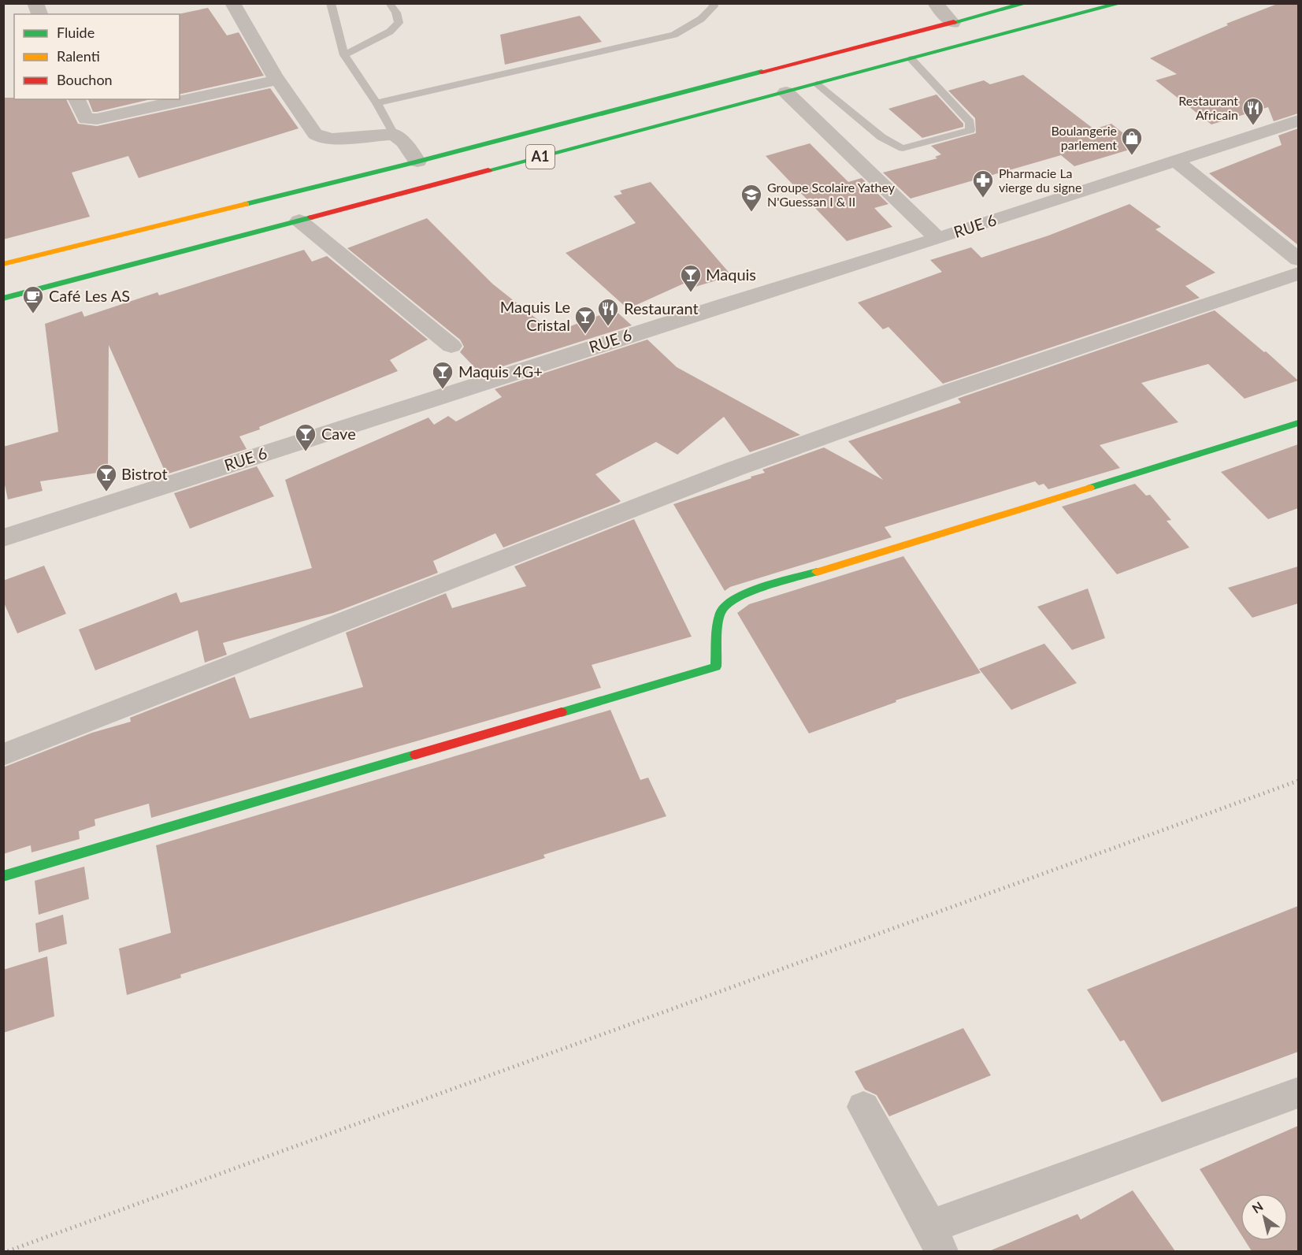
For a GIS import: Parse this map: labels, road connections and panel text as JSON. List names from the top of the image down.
{
  "streets": {
    "main road": ["A1"],
    "street": ["RUE 6"]
  },
  "places": {
    "restaurant": ["Restaurant Africain", "Restaurant"],
    "shop": ["Boulangerie parlement"],
    "pharmacy": ["Pharmacie La vierge du signe"],
    "school or university": ["Groupe Scolaire Yathey N'Guessan I & II"],
    "bar": [
      "Maquis",
      "Maquis Le Cristal",
      "Maquis 4G+",
      "Cave",
      "Bistrot"
    ],
    "cafe": ["Café Les AS"]
  },
  "legend": ["Fluide", "Ralenti", "Bouchon"],
  "north": "top left"
}
